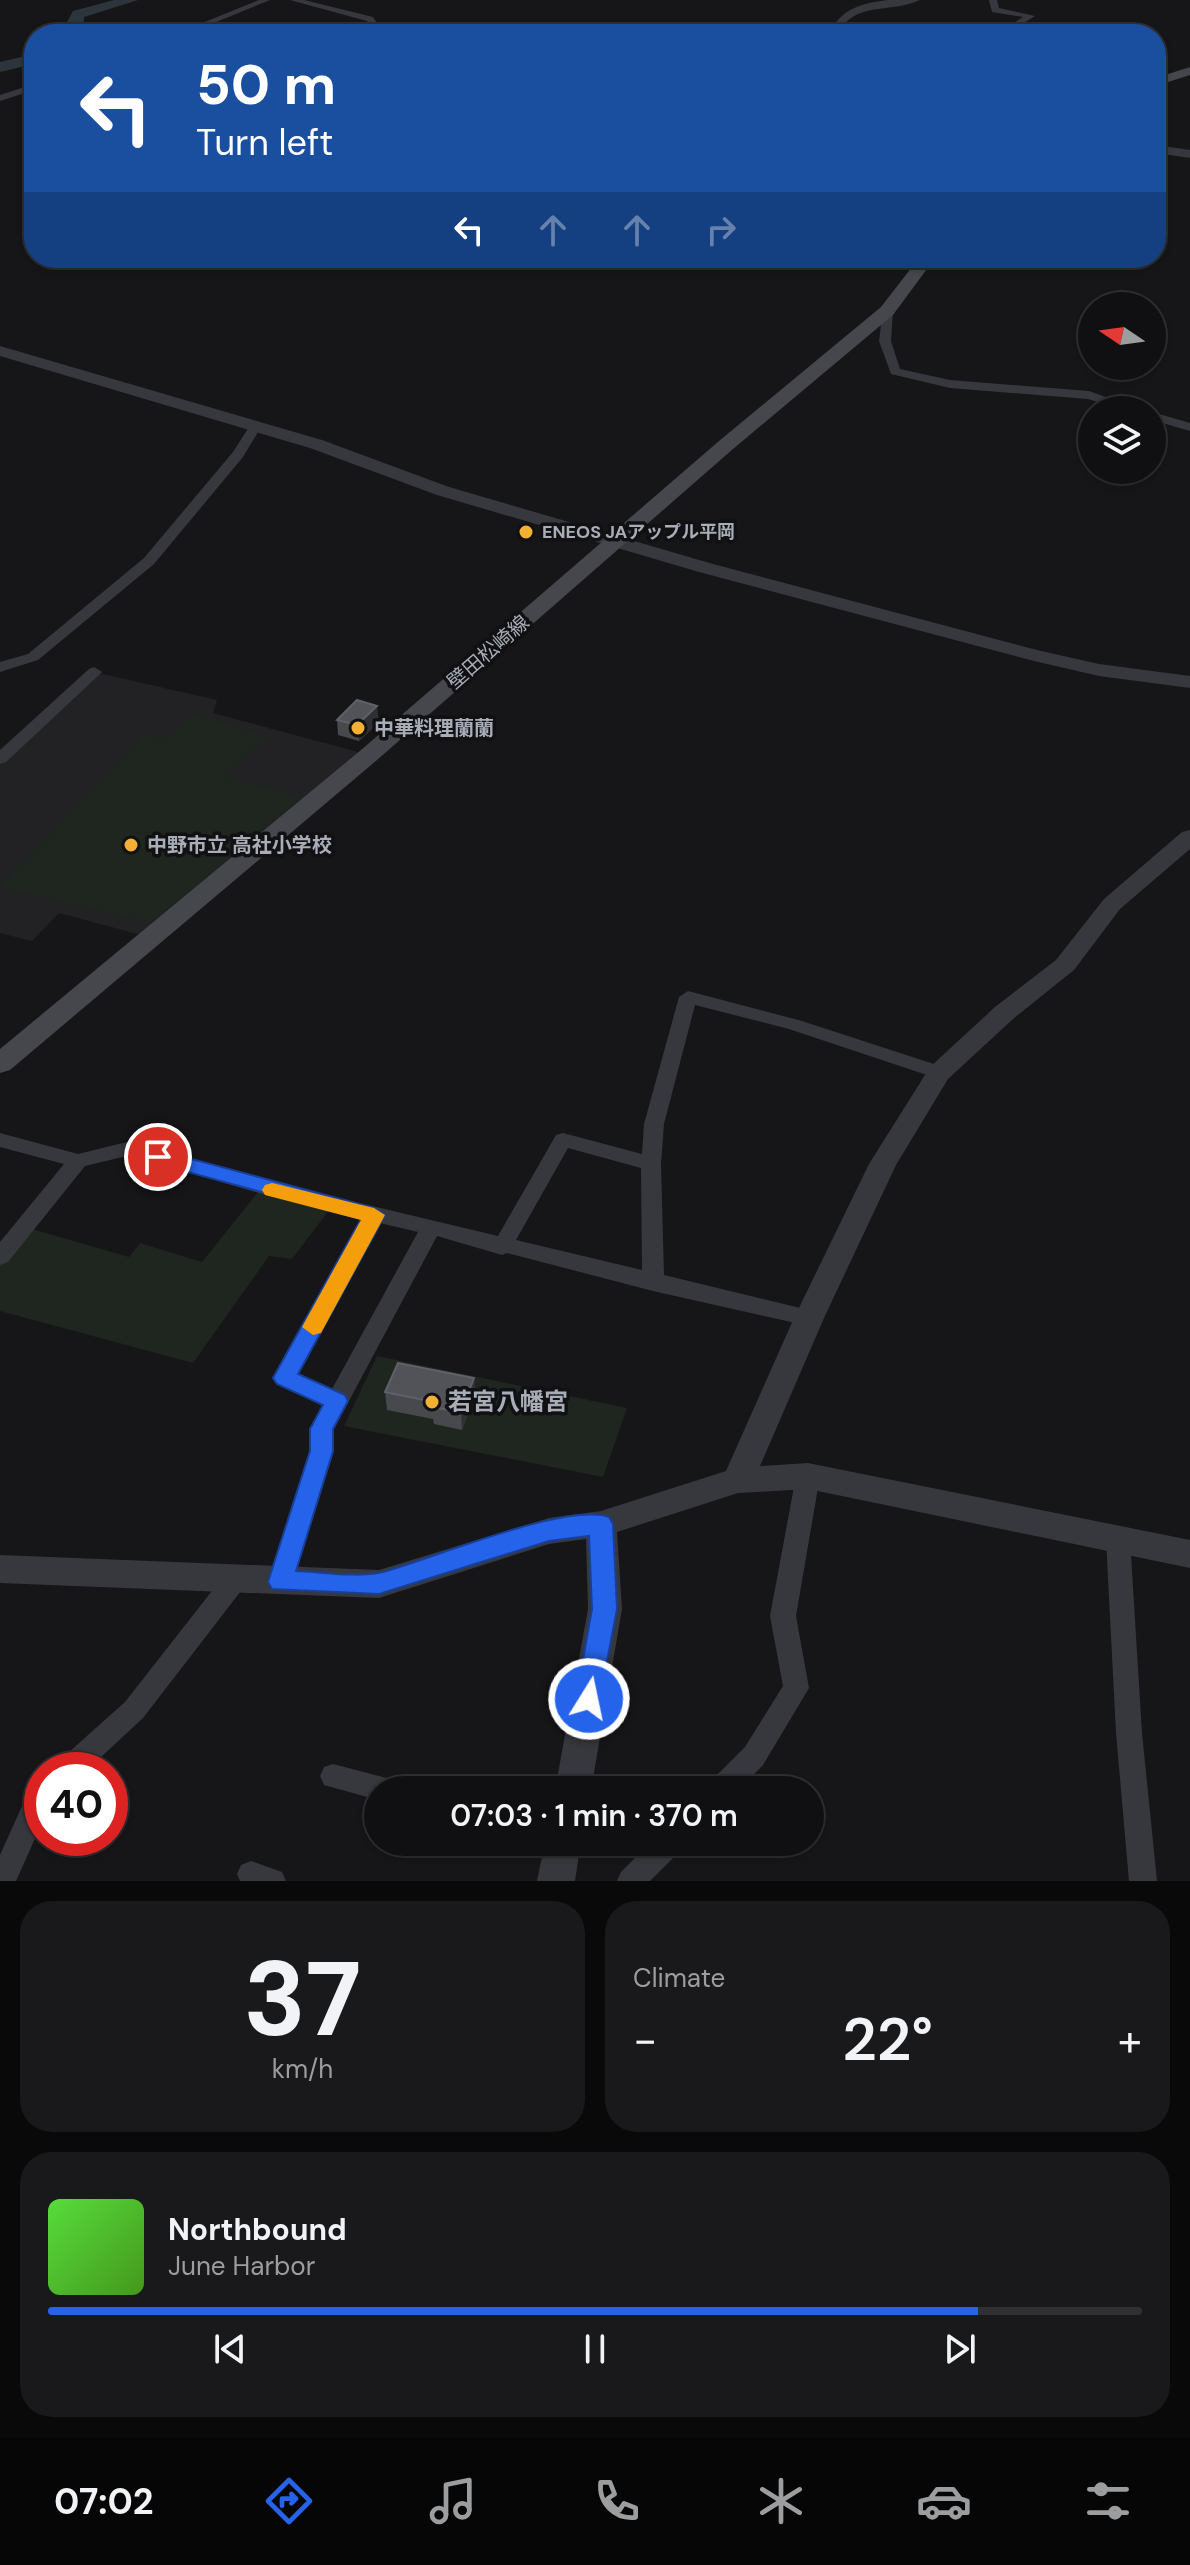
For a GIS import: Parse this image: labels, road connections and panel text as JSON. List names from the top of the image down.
{
  "streets": {
    "main road": ["壁田松崎線"]
  },
  "places": [
    "ENEOS JAアップル平岡",
    "中華料理蘭蘭",
    "中野市立 高社小学校",
    "若宮八幡宮"
  ],
  "north": "left",
  "page": {
    "turn": ["50 m", "Turn left"],
    "limit": "40",
    "trip": "07:03 · 1 min · 370 m",
    "tile": [
      ["37", "km/h"],
      "Climate"
    ],
    "heat": ["−", "22°", "+"],
    "song": ["Northbound", "June Harbor"],
    "tabs": "07:02"
  }
}
